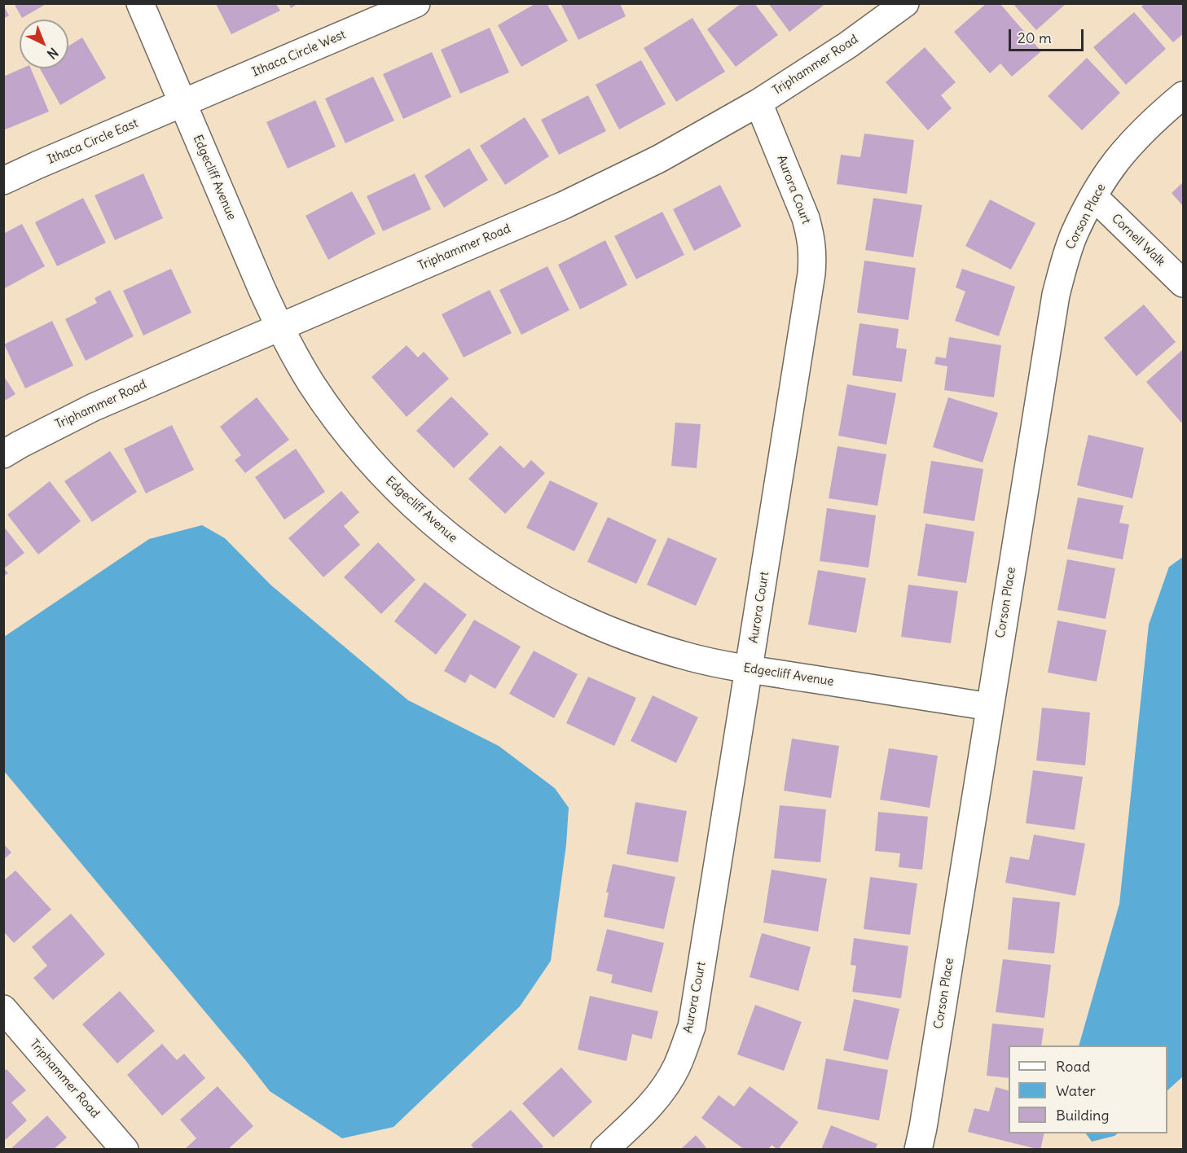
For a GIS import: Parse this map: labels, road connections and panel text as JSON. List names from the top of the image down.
{
  "streets": {
    "street": [
      "Ithaca Circle West",
      "Triphammer Road",
      "Ithaca Circle East",
      "Edgecliff Avenue",
      "Aurora Court",
      "Corson Place",
      "Cornell Walk"
    ]
  },
  "crossings": [
    ["Ithaca Circle West", "Ithaca Circle East"],
    ["Ithaca Circle West", "Edgecliff Avenue"],
    ["Triphammer Road", "Edgecliff Avenue"],
    ["Triphammer Road", "Aurora Court"],
    ["Ithaca Circle East", "Edgecliff Avenue"],
    ["Edgecliff Avenue", "Aurora Court"],
    ["Edgecliff Avenue", "Corson Place"],
    ["Corson Place", "Cornell Walk"]
  ],
  "legend": ["Road", "Water", "Building"],
  "scale_bar": "20 m",
  "north": "bottom right"
}
